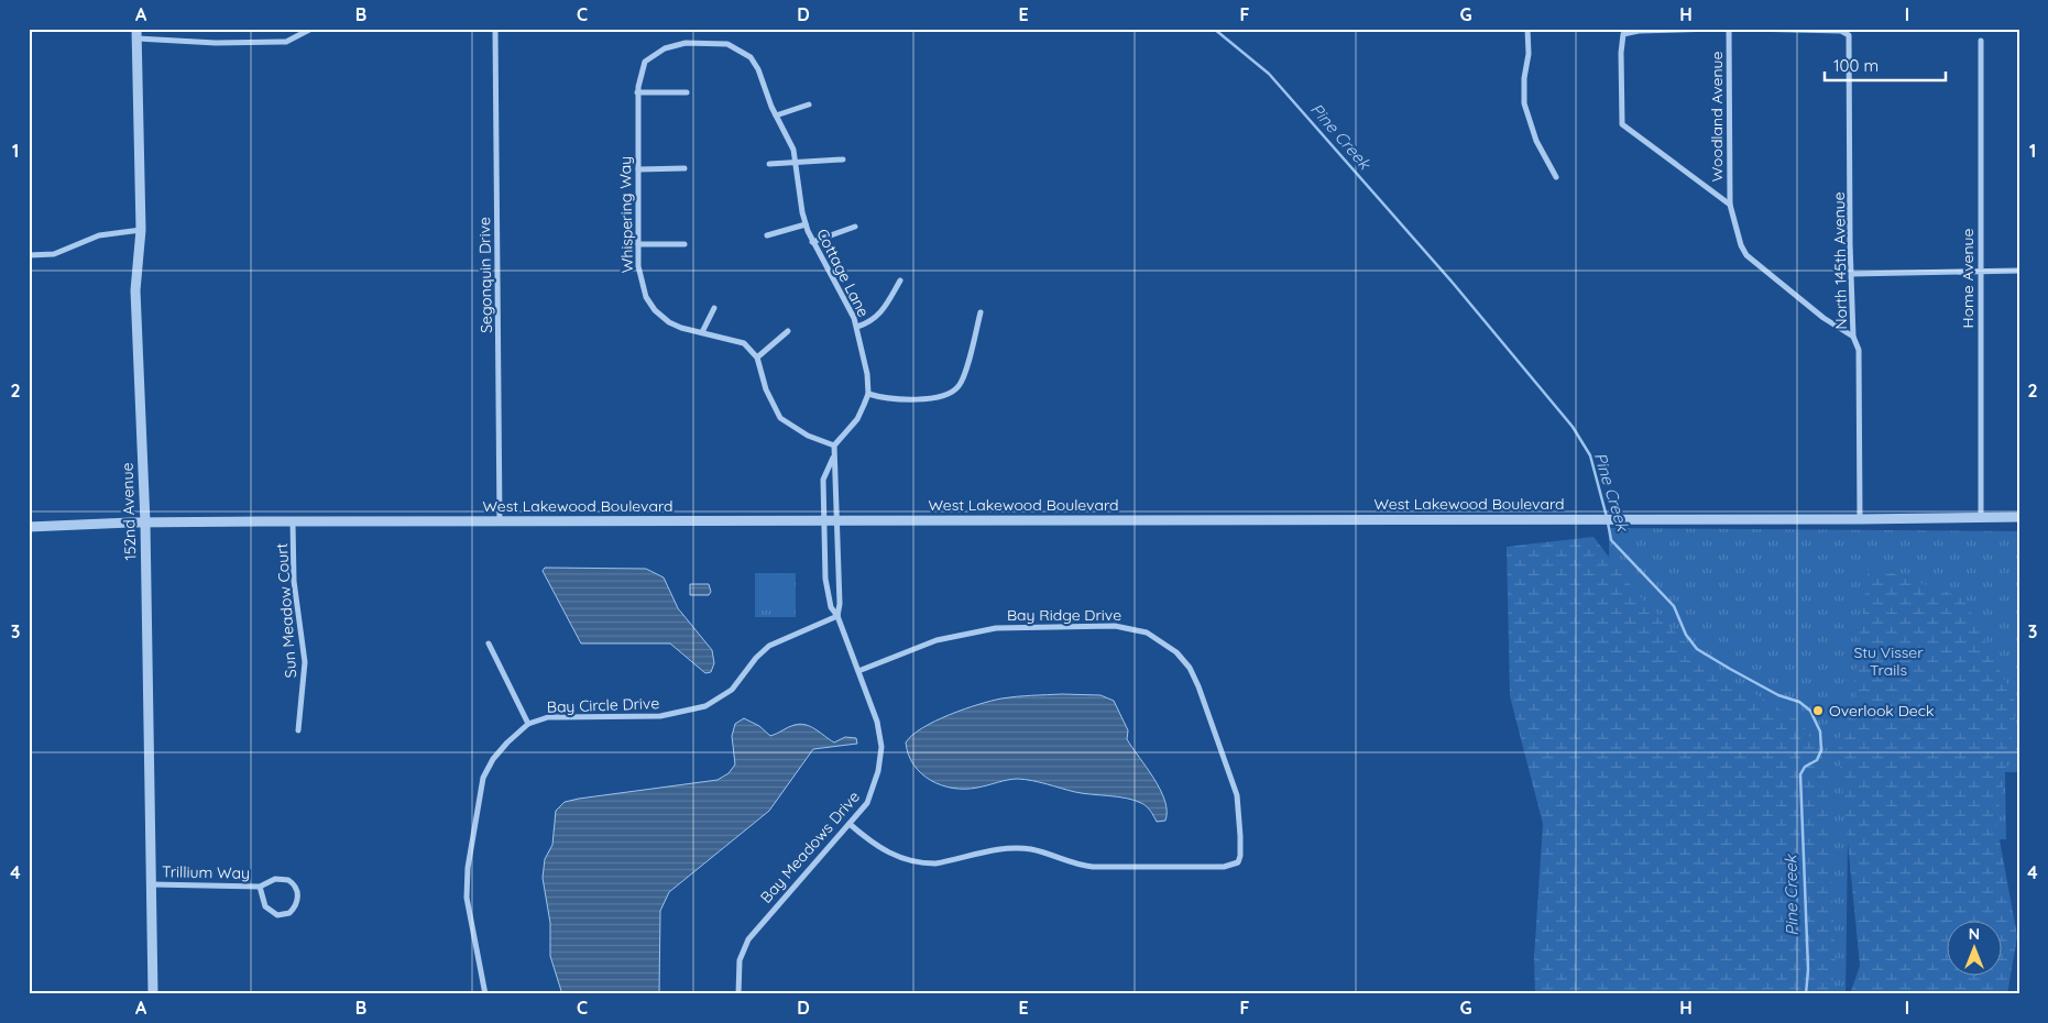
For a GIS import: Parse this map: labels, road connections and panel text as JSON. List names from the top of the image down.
{
  "streets": {
    "street": [
      "Woodland Avenue",
      "Whispering Way",
      "North 145th Avenue",
      "Cottage Lane",
      "Segonquin Drive",
      "Home Avenue",
      "West Lakewood Boulevard",
      "152nd Avenue",
      "Sun Meadow Court",
      "Bay Ridge Drive",
      "Bay Circle Drive",
      "Bay Meadows Drive",
      "Trillium Way"
    ]
  },
  "crossings": [
    ["Woodland Avenue", "North 145th Avenue"],
    ["Whispering Way", "Cottage Lane"],
    ["North 145th Avenue", "West Lakewood Boulevard"],
    ["Segonquin Drive", "West Lakewood Boulevard"],
    ["Home Avenue", "West Lakewood Boulevard"],
    ["West Lakewood Boulevard", "152nd Avenue"],
    ["West Lakewood Boulevard", "Sun Meadow Court"],
    ["West Lakewood Boulevard", "Bay Meadows Drive"],
    ["152nd Avenue", "Trillium Way"],
    ["Bay Ridge Drive", "Bay Meadows Drive"],
    ["Bay Circle Drive", "Bay Meadows Drive"]
  ],
  "water": ["Pine Creek"],
  "parks": ["Stu Visser Trails"],
  "places": ["Overlook Deck"],
  "scale_bar": "100 m",
  "north": "top",
  "grid": {
    "columns": [
      "A",
      "B",
      "C",
      "D",
      "E",
      "F",
      "G",
      "H",
      "I"
    ],
    "rows": [
      "1",
      "2",
      "3",
      "4"
    ]
  }
}
